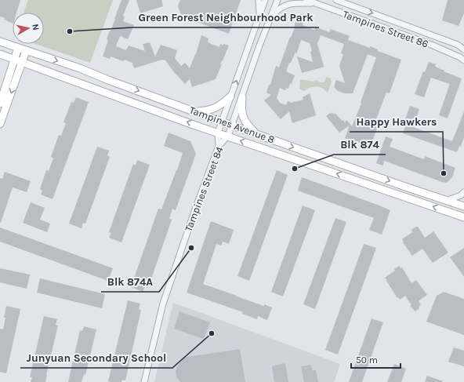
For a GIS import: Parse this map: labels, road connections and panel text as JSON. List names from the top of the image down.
{
  "streets": {
    "street": ["Tampines Street 86", "Tampines Avenue 8", "Tampines Street 84"]
  },
  "crossings": [
    ["Tampines Avenue 8", "Tampines Street 84"]
  ],
  "places": [
    "Green Forest Neighbourhood Park",
    "Blk 874",
    "Happy Hawkers",
    "Blk 874A",
    "Junyuan Secondary School"
  ],
  "scale_bar": "50 m",
  "north": "right"
}
